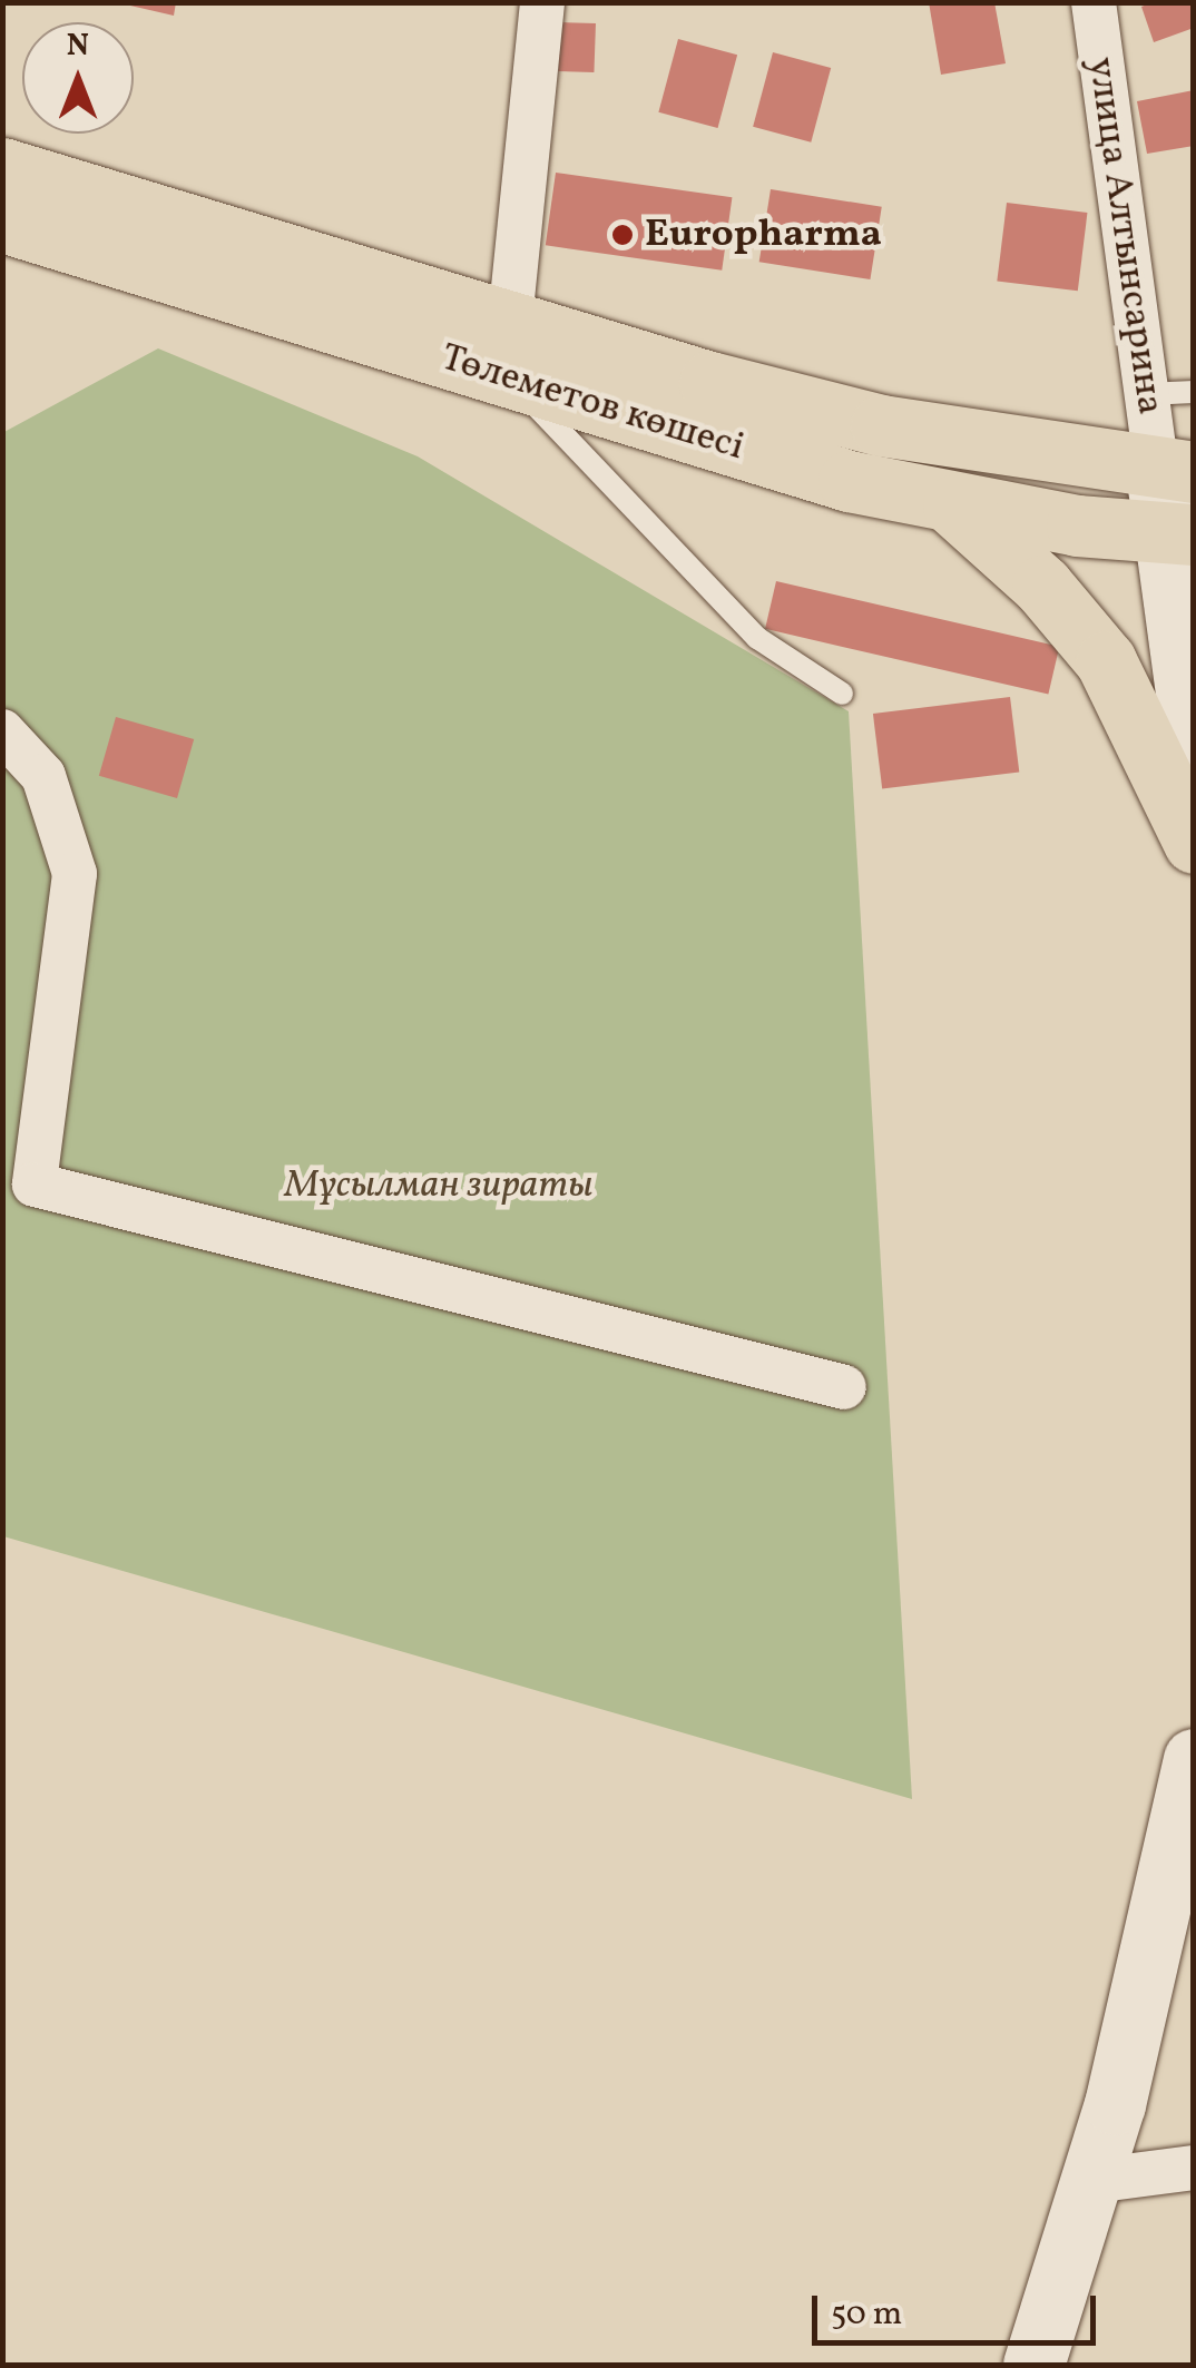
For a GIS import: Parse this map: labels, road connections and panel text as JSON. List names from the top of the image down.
{
  "streets": {
    "main road": ["Төлеметов көшесі"],
    "street": ["улица Алтынсарина"]
  },
  "crossings": [
    ["улица Алтынсарина", "Төлеметов көшесі"]
  ],
  "parks": ["Мұсылман зираты"],
  "places": ["Europharma"],
  "scale_bar": "50 m",
  "north": "top"
}
